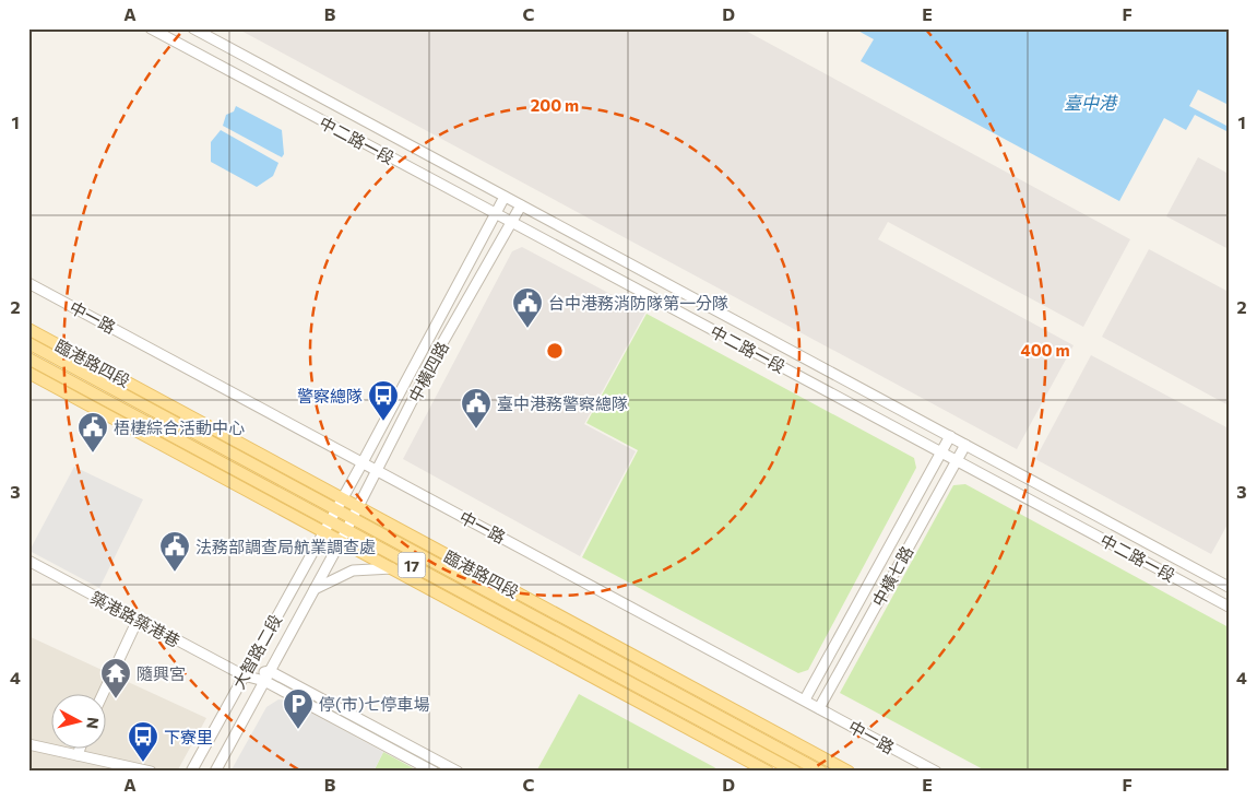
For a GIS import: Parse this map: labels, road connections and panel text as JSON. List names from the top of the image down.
{
  "streets": {
    "main road": ["臨港路四段", "17"],
    "street": [
      "中二路一段",
      "中一路",
      "中橫四路",
      "中橫七路",
      "築港路築港巷",
      "大智路二段"
    ]
  },
  "crossings": [
    ["中二路一段", "中橫四路"],
    ["中二路一段", "中橫七路"],
    ["中一路", "中橫四路"],
    ["中一路", "中橫七路"],
    ["臨港路四段", "中橫四路"],
    ["臨港路四段", "大智路二段"],
    ["中橫四路", "17"],
    ["中橫四路", "大智路二段"],
    ["17", "大智路二段"],
    ["築港路築港巷", "大智路二段"]
  ],
  "water": ["臺中港"],
  "places": {
    "public building": [
      "台中港務消防隊第一分隊",
      "臺中港務警察總隊",
      "梧棲綜合活動中心",
      "法務部調查局航業調查處"
    ],
    "bus stop": ["警察總隊", "下寮里"],
    "temple": ["隨興宮"],
    "parking": ["停(市)七停車場"]
  },
  "north": "right",
  "grid": {
    "columns": [
      "A",
      "B",
      "C",
      "D",
      "E",
      "F"
    ],
    "rows": [
      "1",
      "2",
      "3",
      "4"
    ]
  },
  "rings": ["200 m", "400 m"]
}
